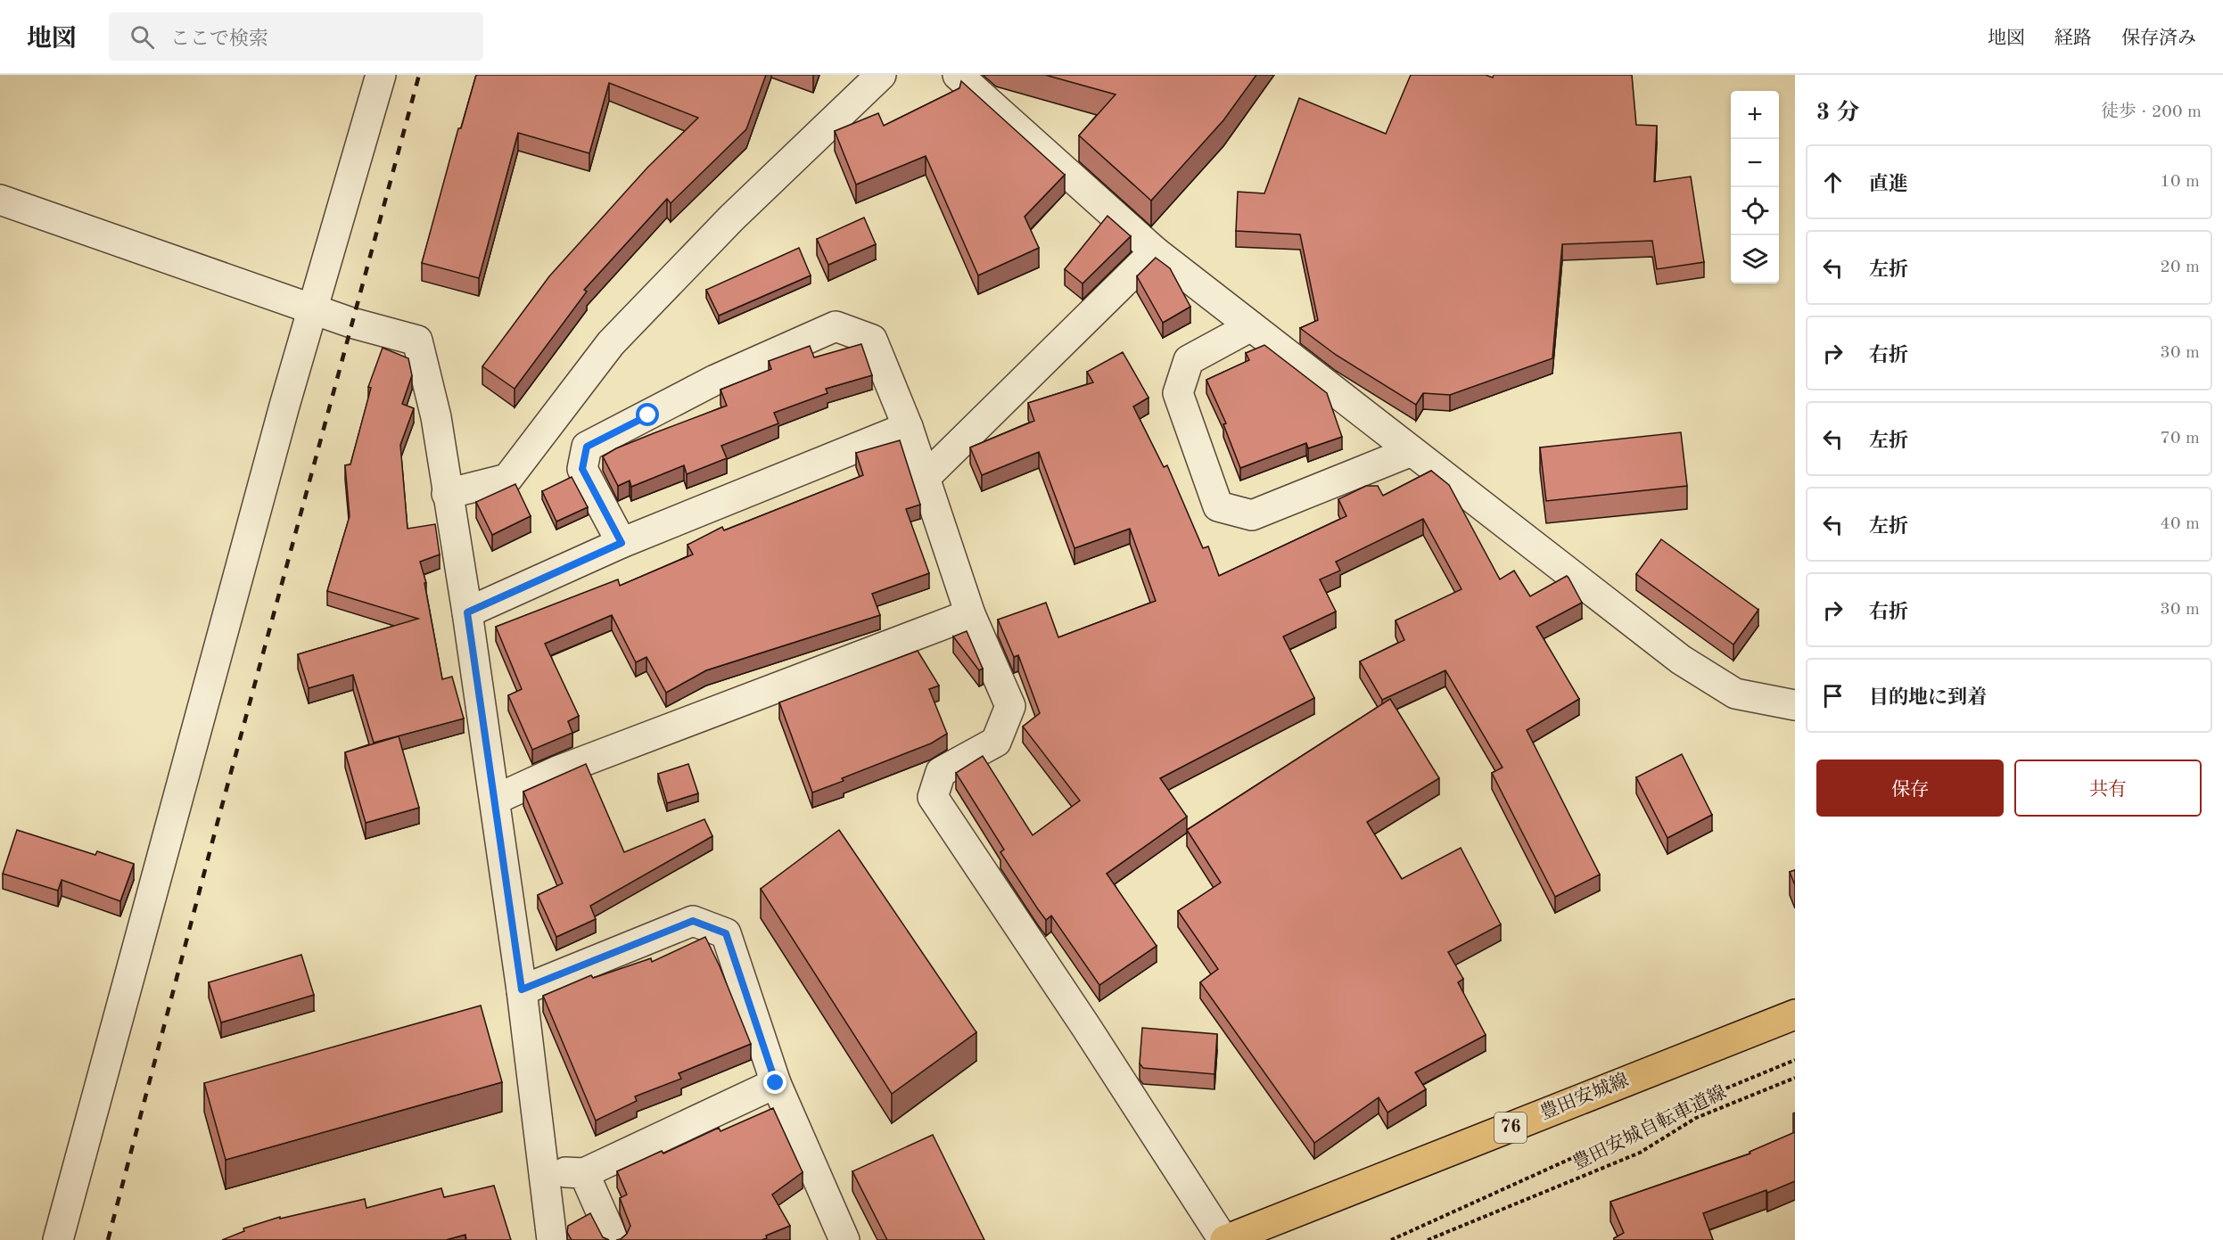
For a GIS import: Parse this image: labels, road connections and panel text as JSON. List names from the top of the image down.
{
  "streets": {
    "main road": ["豊田安城線", "76"],
    "path": ["豊田安城自転車道線"]
  },
  "page": {
    "header": "地図",
    "search": "ここで検索",
    "nav": ["地図", "経路", "保存済み"],
    "heading": ["3 分", "徒歩 · 200 m"],
    "map_buttons": ["+", "−"],
    "list": [
      ["直進", "10 m"],
      ["左折", "20 m"],
      ["右折", "30 m"],
      ["左折", "70 m"],
      ["左折", "40 m"],
      ["右折", "30 m"],
      "目的地に到着"
    ],
    "buttons": ["保存", "共有"]
  }
}
